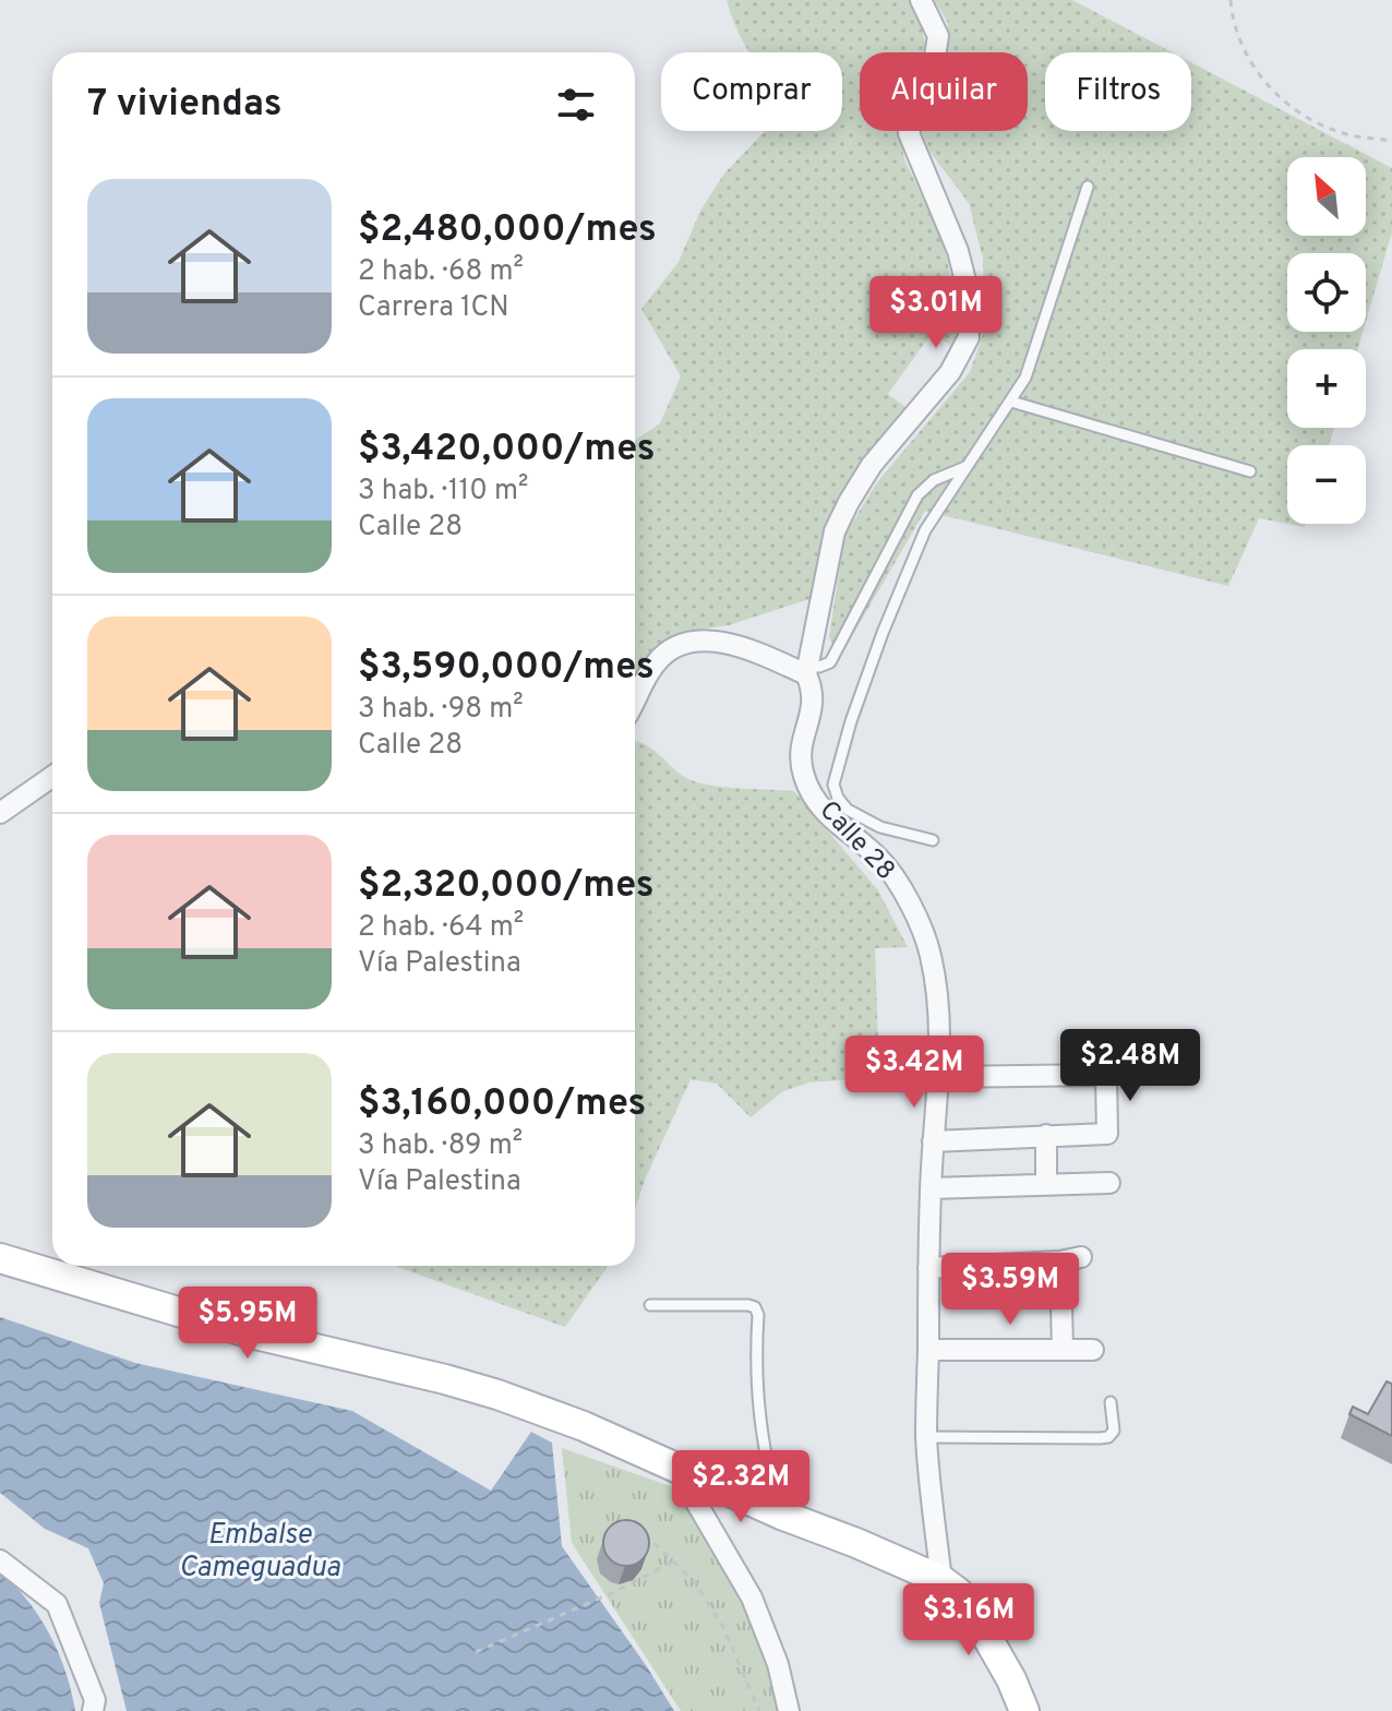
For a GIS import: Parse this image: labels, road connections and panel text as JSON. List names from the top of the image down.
{
  "streets": {
    "street": ["Calle 28"]
  },
  "water": ["Embalse Cameguadua"],
  "north": "top left",
  "page": {
    "chip": ["Comprar", "Alquilar", "Filtros"],
    "heading": "7 viviendas",
    "map_buttons": ["+", "−"],
    "list": [
      {
        "name": "$2,480,000/mes",
        "note": "2 hab. · 68 m² · Carrera 1CN"
      },
      {
        "name": "$3,420,000/mes",
        "note": "3 hab. · 110 m² · Calle 28"
      },
      {
        "name": "$3,590,000/mes",
        "note": "3 hab. · 98 m² · Calle 28"
      },
      {
        "name": "$2,320,000/mes",
        "note": "2 hab. · 64 m² · Vía Palestina"
      },
      {
        "name": "$3,160,000/mes",
        "note": "3 hab. · 89 m² · Vía Palestina"
      }
    ],
    "price": [
      "$3.01M",
      "$2.48M",
      "$3.42M",
      "$3.59M",
      "$5.95M",
      "$2.32M",
      "$3.16M"
    ]
  }
}
